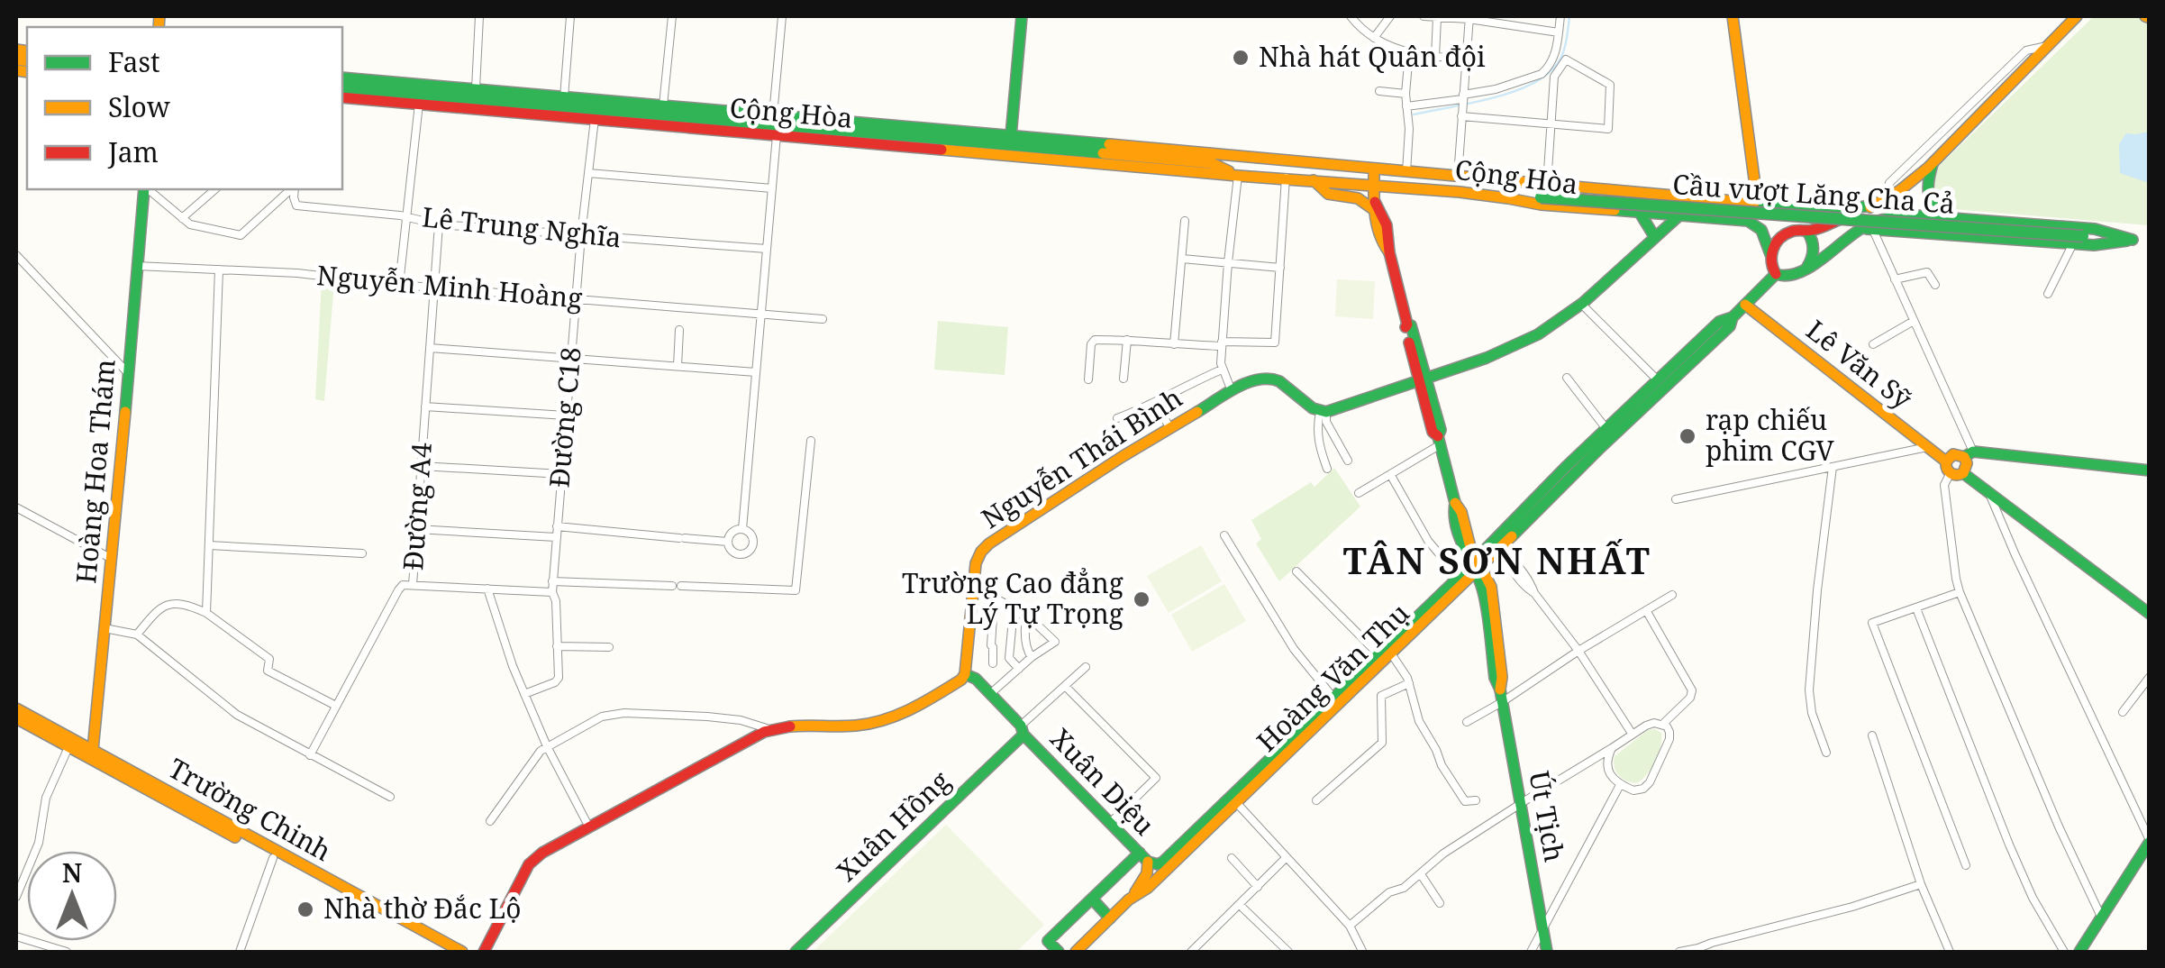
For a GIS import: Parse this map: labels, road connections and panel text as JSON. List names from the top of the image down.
{
  "streets": {
    "main road": [
      "Cộng Hòa",
      "Cầu vượt Lăng Cha Cả",
      "Lê Văn Sỹ",
      "Nguyễn Thái Bình",
      "Hoàng Hoa Thám",
      "Hoàng Văn Thụ",
      "Xuân Diệu",
      "Trường Chinh",
      "Út Tịch",
      "Xuân Hồng"
    ],
    "street": [
      "Lê Trung Nghĩa",
      "Nguyễn Minh Hoàng",
      "Đường C18",
      "Đường A4"
    ]
  },
  "crossings": [
    ["Cộng Hòa", "Cầu vượt Lăng Cha Cả"],
    ["Cộng Hòa", "Đường C18"],
    ["Cộng Hòa", "Hoàng Văn Thụ"],
    ["Cộng Hòa", "Út Tịch"],
    ["Lê Trung Nghĩa", "Đường C18"],
    ["Lê Trung Nghĩa", "Đường A4"],
    ["Nguyễn Minh Hoàng", "Đường C18"],
    ["Nguyễn Minh Hoàng", "Hoàng Hoa Thám"],
    ["Nguyễn Minh Hoàng", "Đường A4"],
    ["Lê Văn Sỹ", "Hoàng Văn Thụ"],
    ["Nguyễn Thái Bình", "Xuân Diệu"],
    ["Hoàng Hoa Thám", "Trường Chinh"],
    ["Hoàng Văn Thụ", "Xuân Diệu"],
    ["Hoàng Văn Thụ", "Út Tịch"],
    ["Xuân Diệu", "Xuân Hồng"]
  ],
  "districts": ["TÂN SƠN NHẤT"],
  "places": [
    "Nhà hát Quân đội",
    "rạp chiếu phim CGV",
    "Trường Cao đẳng Lý Tự Trọng",
    "Nhà thờ Đắc Lộ"
  ],
  "legend": ["Fast", "Slow", "Jam"],
  "north": "top"
}
